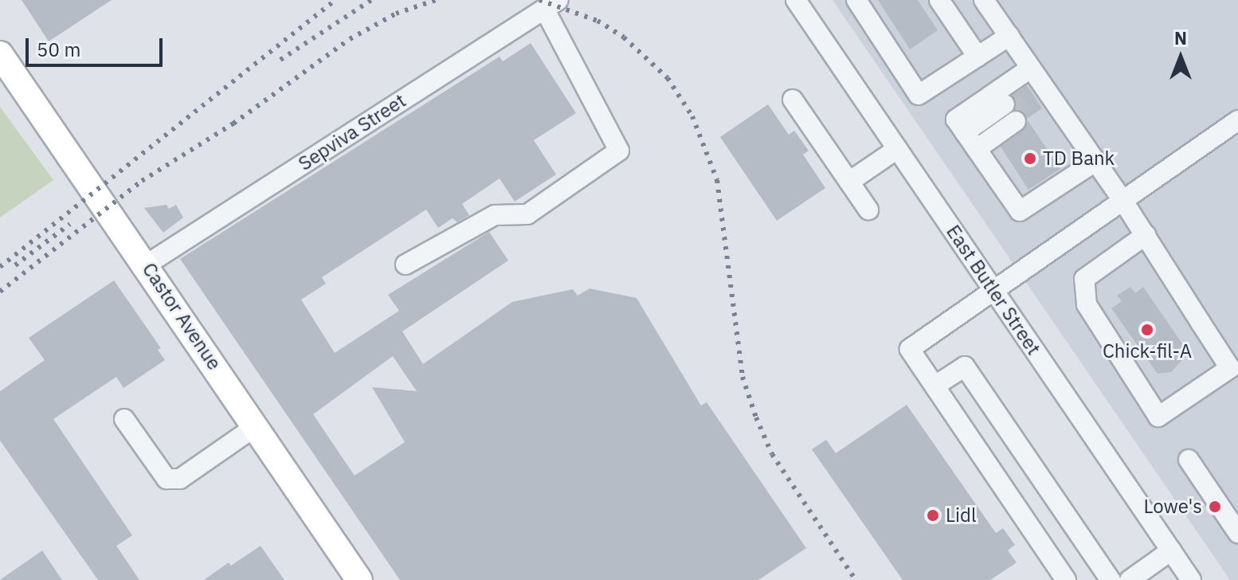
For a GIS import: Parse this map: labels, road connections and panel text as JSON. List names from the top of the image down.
{
  "streets": {
    "main road": ["Castor Avenue"],
    "street": ["Sepviva Street", "East Butler Street"]
  },
  "crossings": [
    ["Sepviva Street", "Castor Avenue"]
  ],
  "places": [
    "TD Bank",
    "Chick-fil-A",
    "Lowe's",
    "Lidl"
  ],
  "scale_bar": "50 m",
  "north": "top"
}
